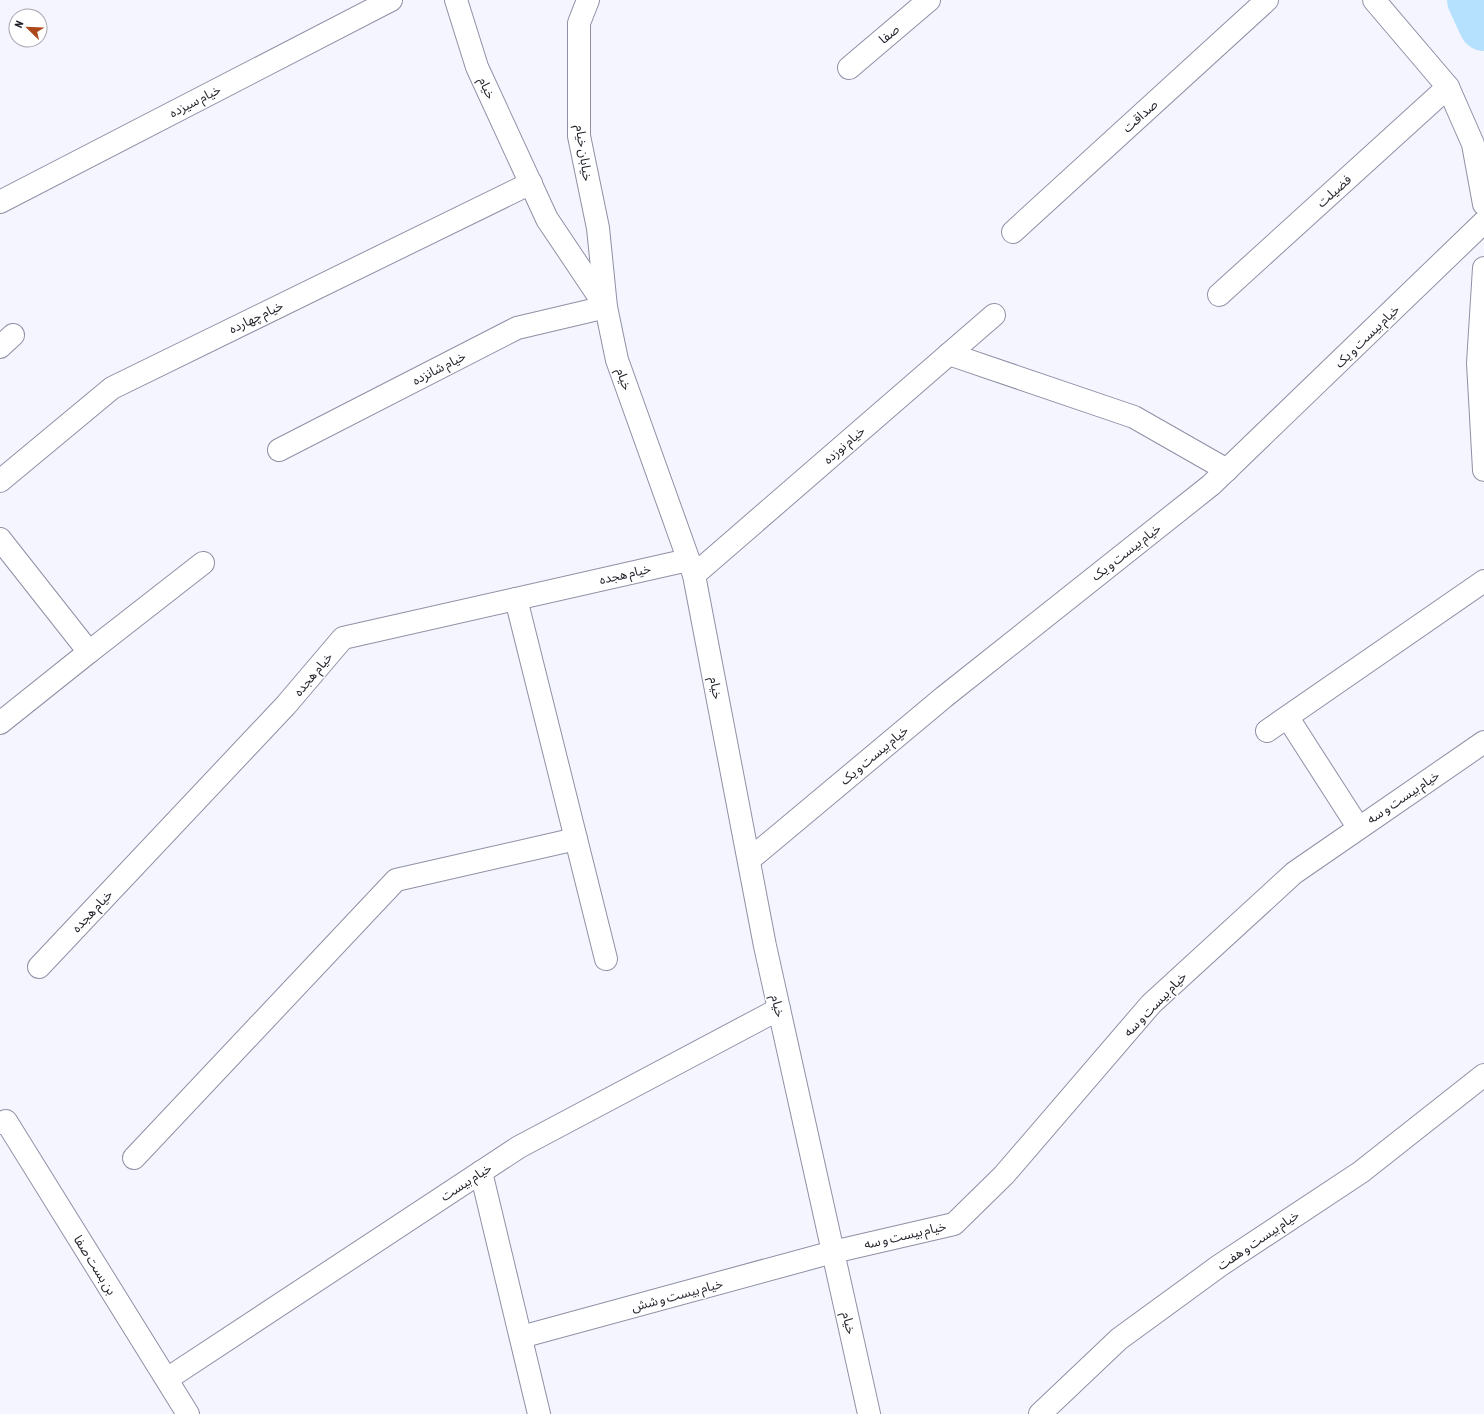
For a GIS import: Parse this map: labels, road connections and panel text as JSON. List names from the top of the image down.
{
  "streets": {
    "street": [
      "صفا",
      "خیام",
      "خیام سیزده",
      "صداقت",
      "خیابان خیام",
      "فضیلت",
      "خیام چهارده",
      "خیام بیست و یک",
      "خیام شانزده",
      "خیام نوزده",
      "خیام هجده",
      "خیام بیست و سه",
      "خیام بیست",
      "خیام بیست و هفت",
      "بن بست صفا",
      "خیام بیست و شش"
    ]
  },
  "crossings": [
    ["خیام", "خیابان خیام"],
    ["خیام", "خیام چهارده"],
    ["خیام", "خیام بیست و یک"],
    ["خیام", "خیام شانزده"],
    ["خیام", "خیام نوزده"],
    ["خیام", "خیام هجده"],
    ["خیام", "خیام بیست و سه"],
    ["خیام", "خیام بیست"],
    ["خیام", "خیام بیست و شش"],
    ["خیابان خیام", "خیام شانزده"],
    ["خیام نوزده", "خیام هجده"],
    ["خیام بیست و سه", "خیام بیست و شش"],
    ["خیام بیست", "بن بست صفا"]
  ],
  "north": "top left"
}
